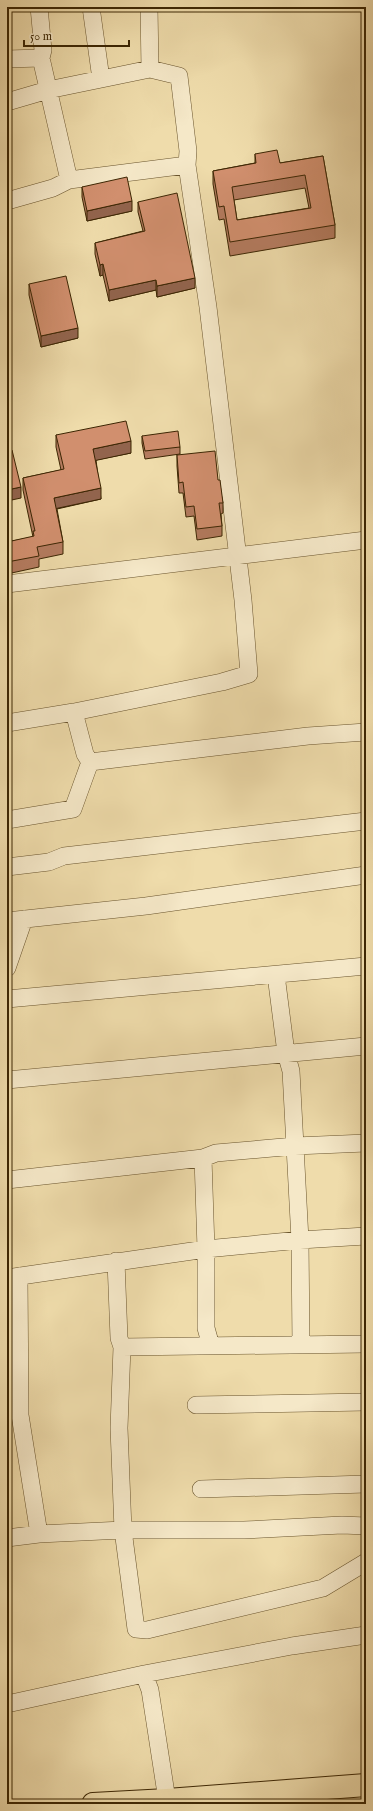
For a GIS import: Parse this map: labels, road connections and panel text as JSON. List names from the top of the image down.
{
  "scale_bar": "50 m"
}
